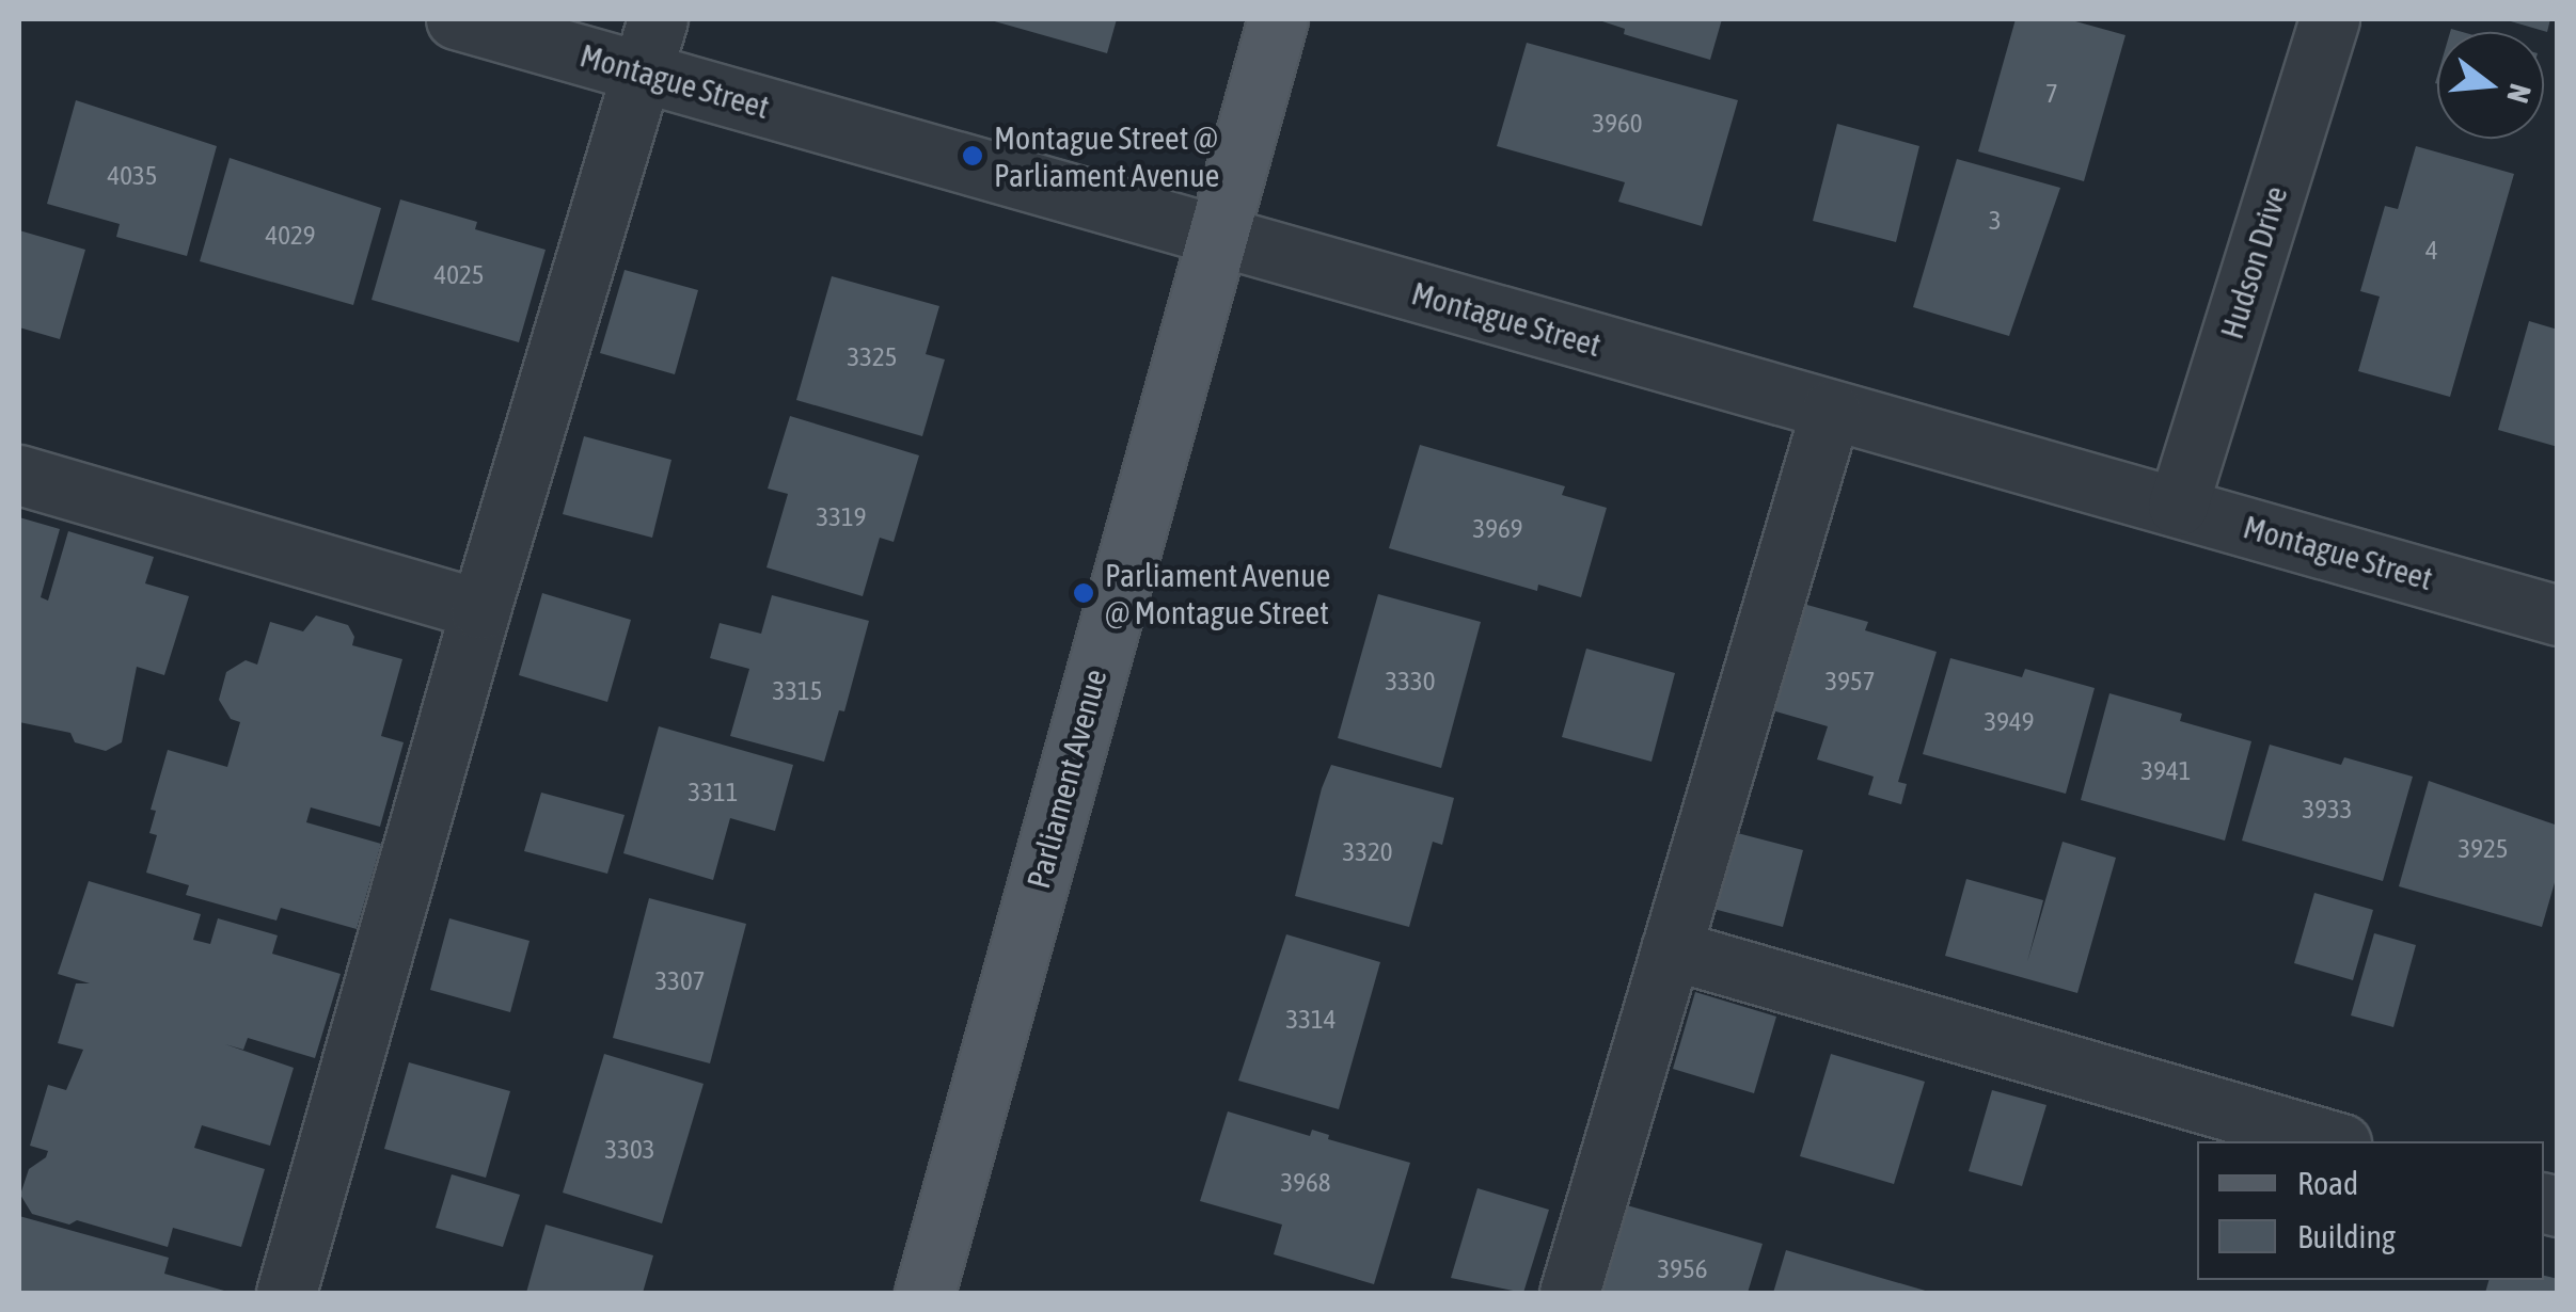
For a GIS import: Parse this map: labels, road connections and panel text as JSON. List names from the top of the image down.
{
  "streets": {
    "main road": ["Parliament Avenue"],
    "street": ["Montague Street", "Hudson Drive"]
  },
  "crossings": [
    ["Montague Street", "Hudson Drive"],
    ["Montague Street", "Parliament Avenue"]
  ],
  "places": ["Montague Street @ Parliament Avenue", "Parliament Avenue @ Montague Street"],
  "house_numbers": [
    "7",
    "3960",
    "4035",
    "3",
    "4029",
    "4",
    "4025",
    "3325",
    "3319",
    "3969",
    "3330",
    "3957",
    "3315",
    "3949",
    "3941",
    "3311",
    "3933",
    "3925",
    "3320",
    "3307",
    "3314",
    "3303",
    "3968",
    "3956"
  ],
  "legend": ["Road", "Building"],
  "north": "right"
}
